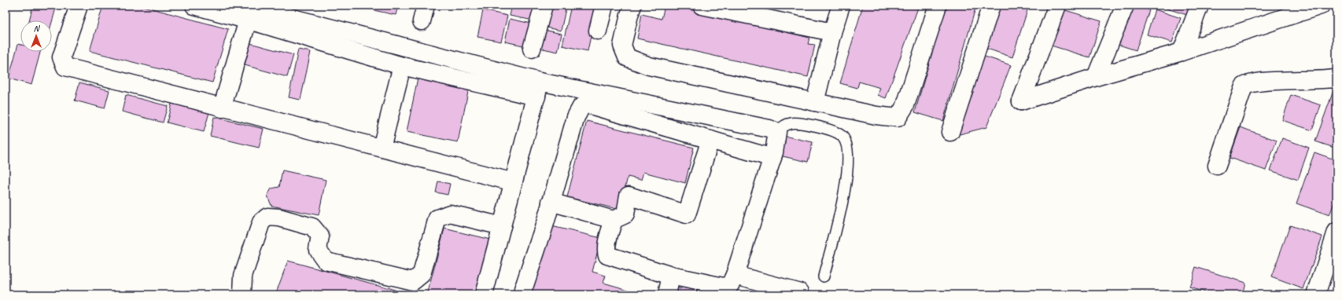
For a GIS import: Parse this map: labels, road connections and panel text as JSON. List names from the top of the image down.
{
  "north": "top"
}
